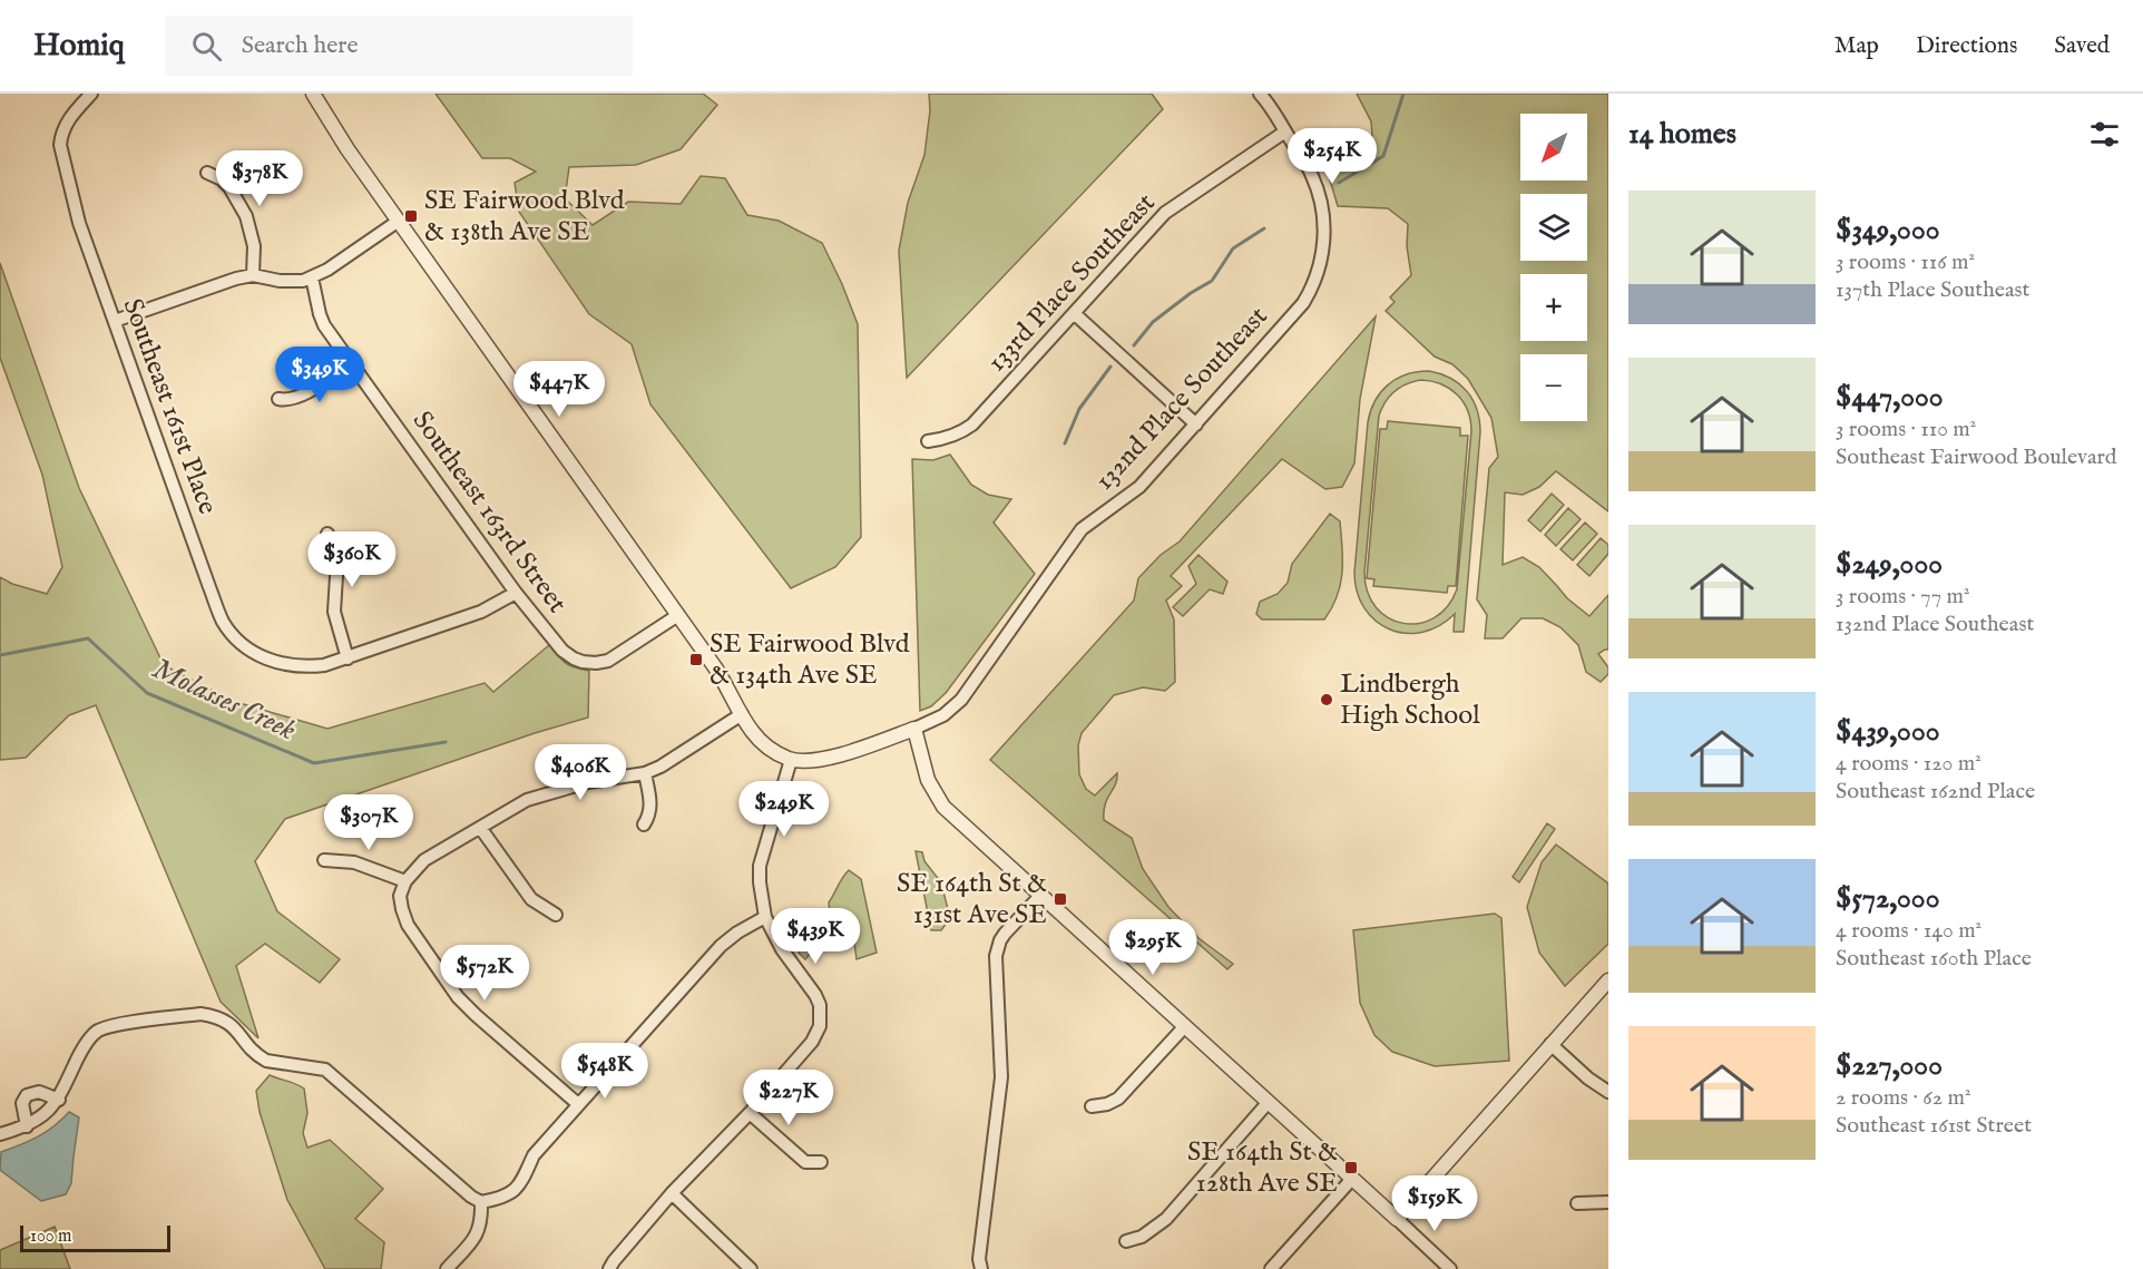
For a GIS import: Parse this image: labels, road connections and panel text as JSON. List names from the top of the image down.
{
  "streets": {
    "street": [
      "133rd Place Southeast",
      "132nd Place Southeast",
      "Southeast 161st Place",
      "Southeast 163rd Street"
    ]
  },
  "crossings": [
    ["133rd Place Southeast", "132nd Place Southeast"]
  ],
  "water": ["Molasses Creek"],
  "places": {
    "transit": [
      "SE Fairwood Blvd & 138th Ave SE",
      "SE Fairwood Blvd & 134th Ave SE",
      "SE 164th St & 131st Ave SE",
      "SE 164th St & 128th Ave SE"
    ],
    "other": ["Lindbergh High School"]
  },
  "scale_bar": "100 m",
  "north": "bottom left",
  "page": {
    "header": "Homiq",
    "search": "Search here",
    "nav": ["Map", "Directions", "Saved"],
    "heading": "14 homes",
    "map_buttons": ["+", "−"],
    "price": [
      "$254K",
      "$378K",
      "$349K",
      "$447K",
      "$360K",
      "$406K",
      "$249K",
      "$307K",
      "$439K",
      "$295K",
      "$572K",
      "$548K",
      "$227K",
      "$159K"
    ],
    "list": [
      {
        "name": "$349,000",
        "note": "3 rooms · 116 m² · 137th Place Southeast"
      },
      {
        "name": "$447,000",
        "note": "3 rooms · 110 m² · Southeast Fairwood Boulevard"
      },
      {
        "name": "$249,000",
        "note": "3 rooms · 77 m² · 132nd Place Southeast"
      },
      {
        "name": "$439,000",
        "note": "4 rooms · 120 m² · Southeast 162nd Place"
      },
      {
        "name": "$572,000",
        "note": "4 rooms · 140 m² · Southeast 160th Place"
      },
      {
        "name": "$227,000",
        "note": "2 rooms · 62 m² · Southeast 161st Street"
      }
    ],
    "scale": "100 m"
  }
}
